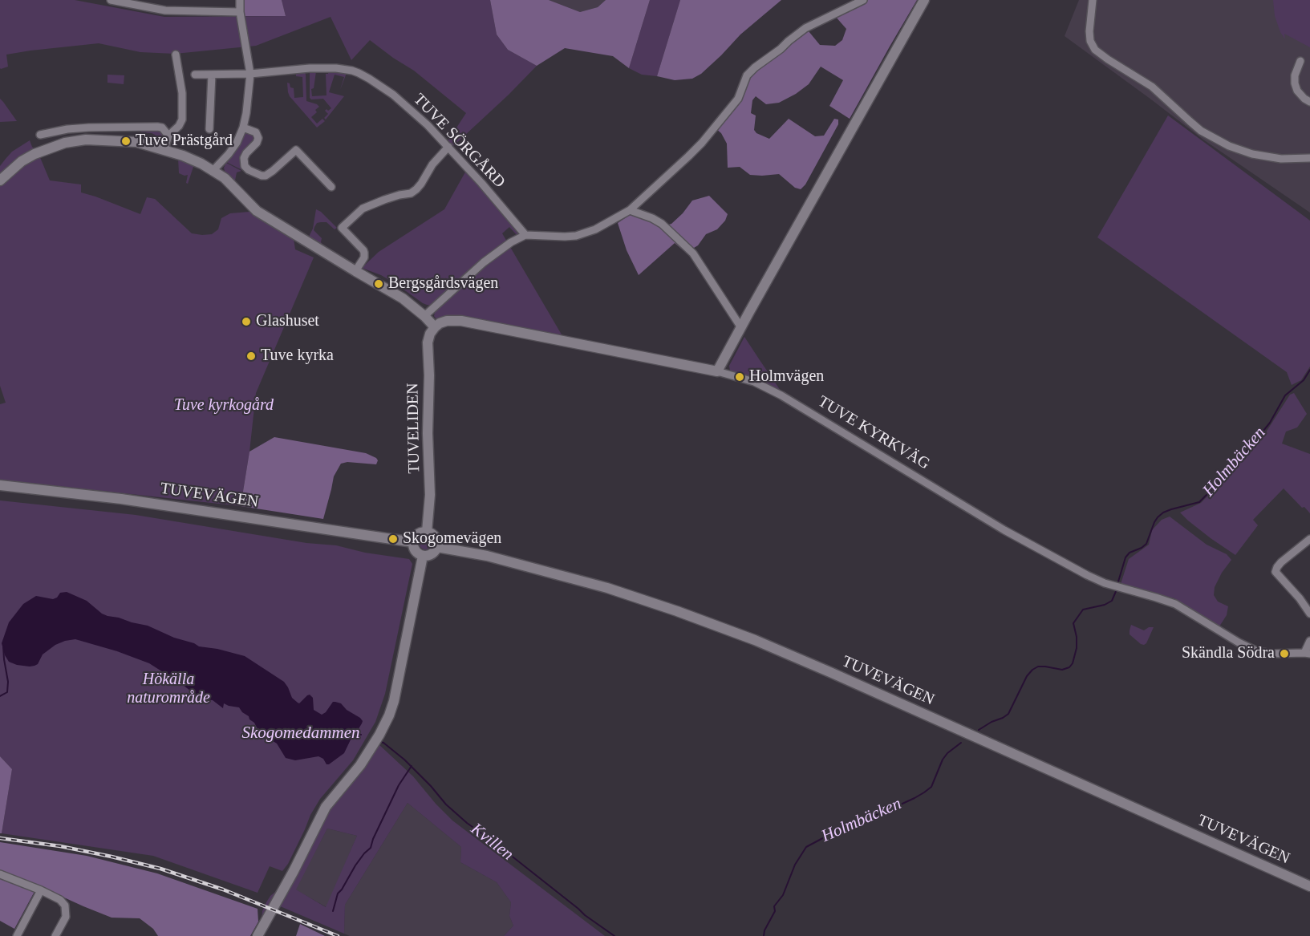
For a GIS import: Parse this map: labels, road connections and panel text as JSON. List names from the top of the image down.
{
  "streets": {
    "street": [
      "TUVE SÖRGÅRD",
      "TUVELIDEN",
      "TUVE KYRKVÄG",
      "TUVEVÄGEN"
    ]
  },
  "crossings": [
    ["TUVELIDEN", "TUVE KYRKVÄG"],
    ["TUVELIDEN", "TUVEVÄGEN"]
  ],
  "water": ["Holmbäcken", "Skogomedammen", "Kvillen"],
  "parks": ["Tuve kyrkogård", "Hökälla naturområde"],
  "places": [
    "Tuve Prästgård",
    "Bergsgårdsvägen",
    "Glashuset",
    "Tuve kyrka",
    "Holmvägen",
    "Skogomevägen",
    "Skändla Södra"
  ]
}
